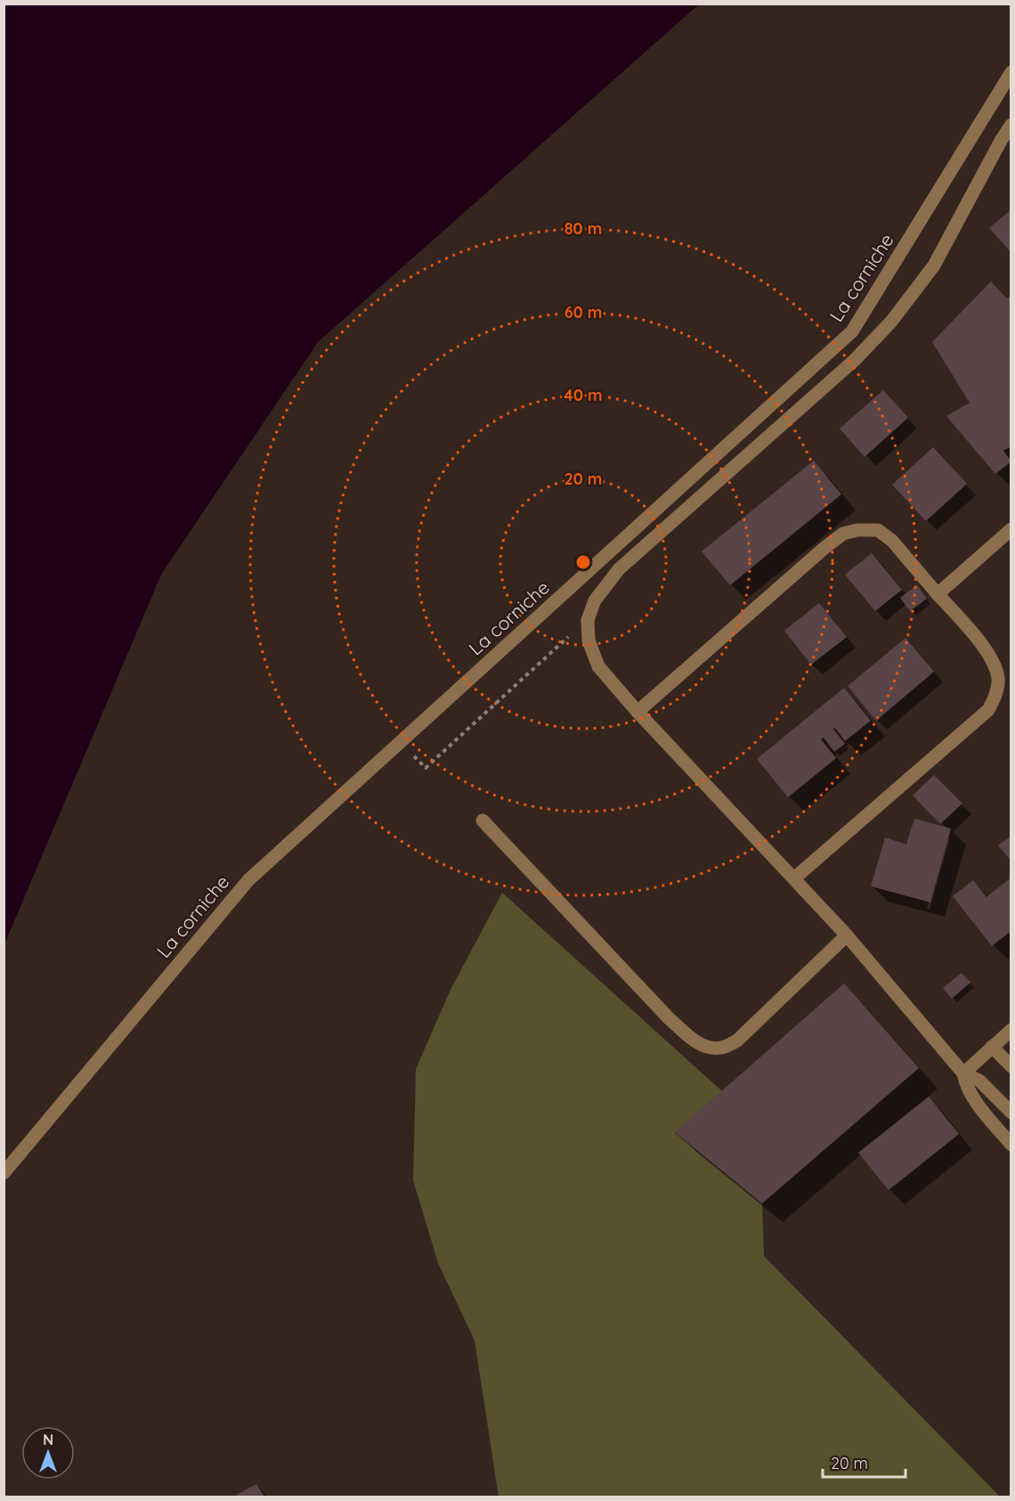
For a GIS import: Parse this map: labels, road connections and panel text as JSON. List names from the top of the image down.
{
  "streets": {
    "street": ["La corniche"]
  },
  "scale_bar": "20 m",
  "north": "top",
  "rings": [
    "80 m",
    "60 m",
    "40 m",
    "20 m"
  ]
}
